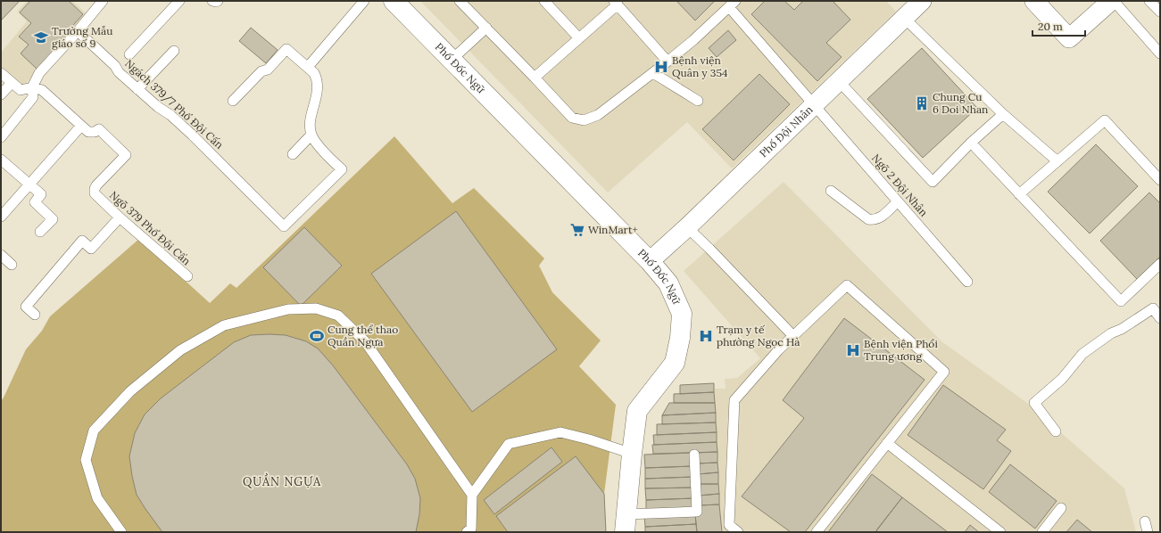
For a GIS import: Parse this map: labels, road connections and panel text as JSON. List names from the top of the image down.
{
  "streets": {
    "street": ["Phố Đốc Ngữ", "Phố Đội Nhân"],
    "lane": ["Ngách 379/7 Phố Đội Cấn", "Ngõ 2 Đội Nhân", "Ngõ 379 Phố Đội Cấn"]
  },
  "crossings": [
    ["Phố Đốc Ngữ", "Phố Đội Nhân"],
    ["Phố Đội Nhân", "Ngõ 2 Đội Nhân"]
  ],
  "districts": ["QUẦN NGỰA"],
  "places": {
    "school or university": ["Trường Mẫu giáo số 9"],
    "hospital": ["Bệnh viện Quân y 354", "Trạm y tế phường Ngọc Hà", "Bệnh viện Phổi Trung ương"],
    "building": ["Chung Cu 6 Doi Nhan"],
    "supermarket": ["WinMart+"],
    "sports": ["Cung thể thao Quần Ngựa"]
  },
  "scale_bar": "20 m"
}
